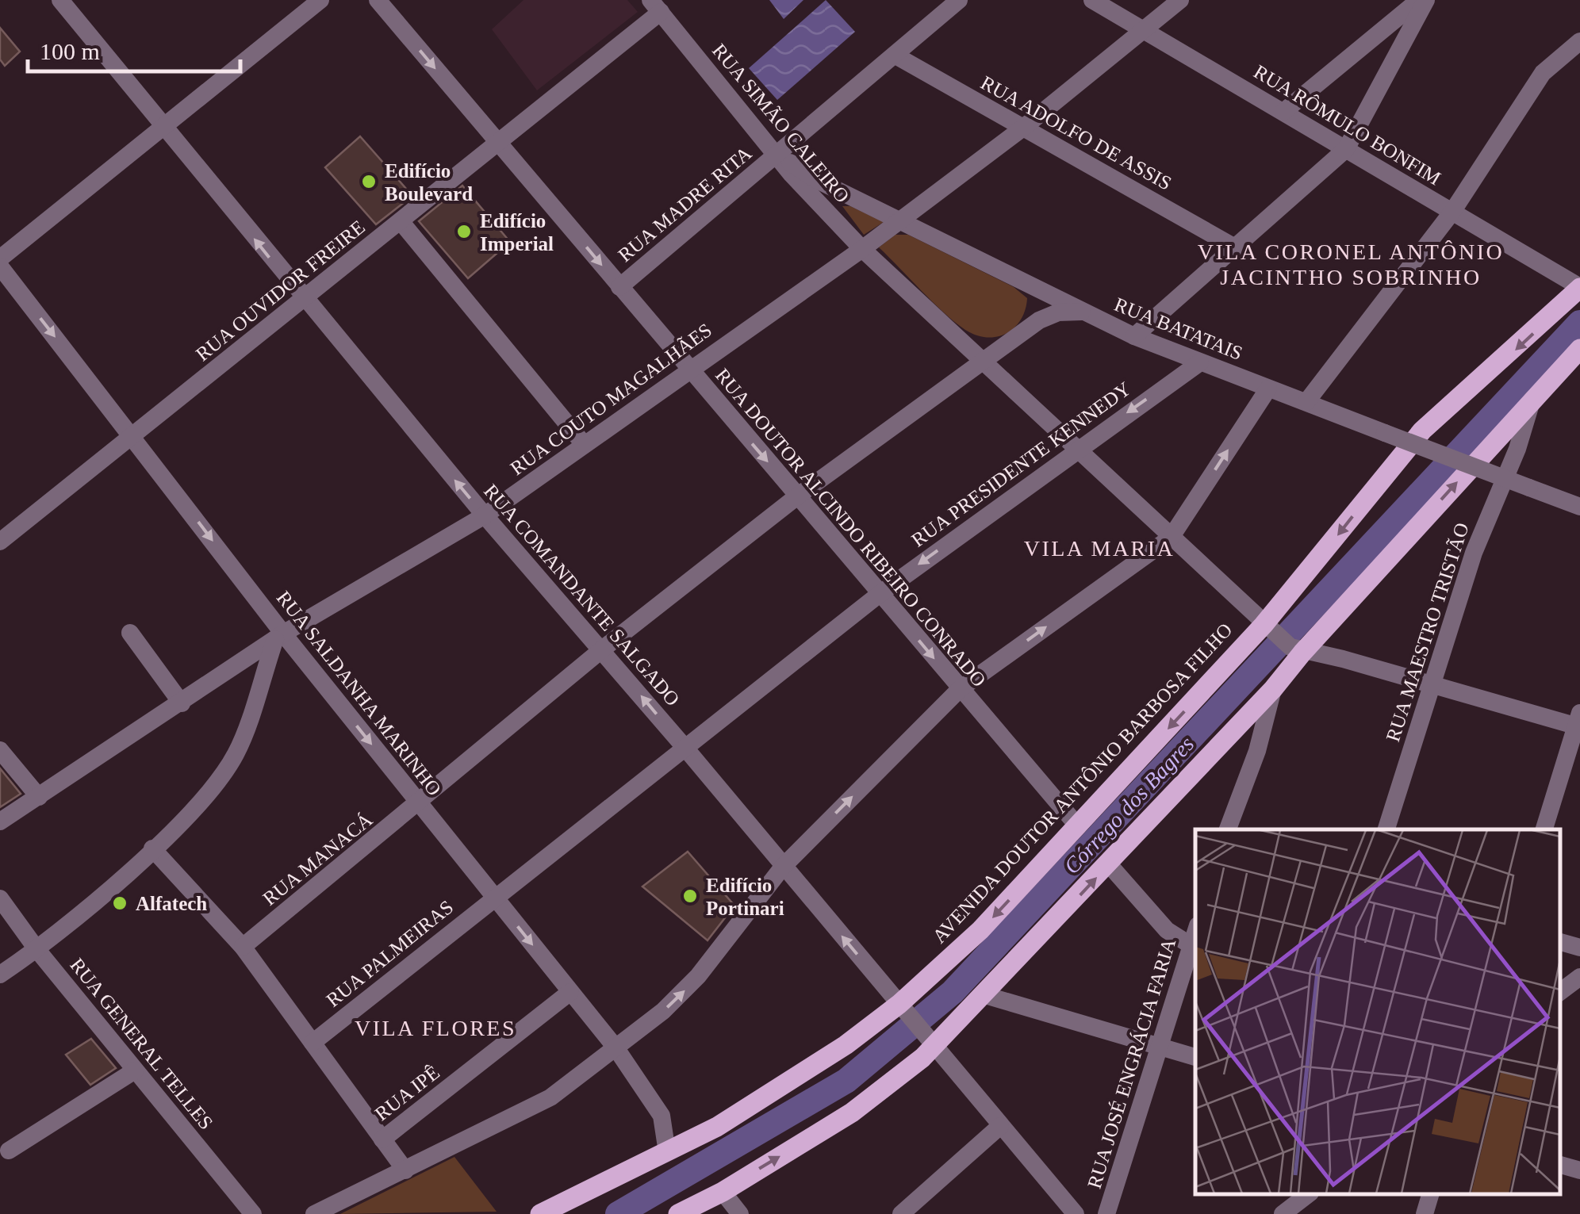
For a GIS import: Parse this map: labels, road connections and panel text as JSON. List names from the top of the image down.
{
  "streets": {
    "main road": ["AVENIDA DOUTOR ANTÔNIO BARBOSA FILHO"],
    "street": [
      "RUA SIMÃO CALEIRO",
      "RUA RÔMULO BONFIM",
      "RUA ADOLFO DE ASSIS",
      "RUA MADRE RITA",
      "RUA OUVIDOR FREIRE",
      "RUA BATATAIS",
      "RUA COUTO MAGALHÃES",
      "RUA PRESIDENTE KENNEDY",
      "RUA DOUTOR ALCINDO RIBEIRO CONRADO",
      "RUA COMANDANTE SALGADO",
      "RUA MAESTRO TRISTÃO",
      "RUA SALDANHA MARINHO",
      "RUA MANACÁ",
      "RUA PALMEIRAS",
      "RUA GENERAL TELLES",
      "RUA JOSÉ ENGRÁCIA FARIA",
      "RUA IPÊ"
    ]
  },
  "crossings": [
    ["RUA SIMÃO CALEIRO", "RUA MADRE RITA"],
    ["RUA SIMÃO CALEIRO", "RUA OUVIDOR FREIRE"],
    ["RUA SIMÃO CALEIRO", "RUA BATATAIS"],
    ["RUA SIMÃO CALEIRO", "RUA COUTO MAGALHÃES"],
    ["RUA SIMÃO CALEIRO", "RUA PRESIDENTE KENNEDY"],
    ["RUA SIMÃO CALEIRO", "AVENIDA DOUTOR ANTÔNIO BARBOSA FILHO"],
    ["RUA SIMÃO CALEIRO", "RUA MANACÁ"],
    ["RUA RÔMULO BONFIM", "RUA COUTO MAGALHÃES"],
    ["RUA RÔMULO BONFIM", "AVENIDA DOUTOR ANTÔNIO BARBOSA FILHO"],
    ["RUA ADOLFO DE ASSIS", "RUA MADRE RITA"],
    ["RUA ADOLFO DE ASSIS", "RUA COUTO MAGALHÃES"],
    ["RUA MADRE RITA", "RUA BATATAIS"],
    ["RUA MADRE RITA", "RUA DOUTOR ALCINDO RIBEIRO CONRADO"],
    ["RUA OUVIDOR FREIRE", "RUA DOUTOR ALCINDO RIBEIRO CONRADO"],
    ["RUA OUVIDOR FREIRE", "RUA COMANDANTE SALGADO"],
    ["RUA OUVIDOR FREIRE", "RUA SALDANHA MARINHO"],
    ["RUA BATATAIS", "RUA COUTO MAGALHÃES"],
    ["RUA BATATAIS", "RUA PRESIDENTE KENNEDY"],
    ["RUA COUTO MAGALHÃES", "RUA DOUTOR ALCINDO RIBEIRO CONRADO"],
    ["RUA COUTO MAGALHÃES", "RUA COMANDANTE SALGADO"],
    ["RUA COUTO MAGALHÃES", "RUA SALDANHA MARINHO"],
    ["RUA PRESIDENTE KENNEDY", "RUA DOUTOR ALCINDO RIBEIRO CONRADO"],
    ["RUA PRESIDENTE KENNEDY", "RUA COMANDANTE SALGADO"],
    ["RUA PRESIDENTE KENNEDY", "RUA SALDANHA MARINHO"],
    ["RUA PRESIDENTE KENNEDY", "RUA PALMEIRAS"],
    ["RUA DOUTOR ALCINDO RIBEIRO CONRADO", "AVENIDA DOUTOR ANTÔNIO BARBOSA FILHO"],
    ["RUA DOUTOR ALCINDO RIBEIRO CONRADO", "RUA MANACÁ"],
    ["RUA COMANDANTE SALGADO", "AVENIDA DOUTOR ANTÔNIO BARBOSA FILHO"],
    ["RUA COMANDANTE SALGADO", "RUA MANACÁ"],
    ["RUA SALDANHA MARINHO", "AVENIDA DOUTOR ANTÔNIO BARBOSA FILHO"],
    ["RUA SALDANHA MARINHO", "RUA MANACÁ"],
    ["RUA SALDANHA MARINHO", "RUA PALMEIRAS"],
    ["RUA SALDANHA MARINHO", "RUA IPÊ"]
  ],
  "one_way": ["RUA DOUTOR ALCINDO RIBEIRO CONRADO", "RUA SALDANHA MARINHO"],
  "districts": ["VILA CORONEL ANTÔNIO JACINTHO SOBRINHO", "VILA MARIA", "VILA FLORES"],
  "water": ["Córrego dos Bagres"],
  "places": [
    "Edifício Boulevard",
    "Edifício Imperial",
    "Edifício Portinari",
    "Alfatech"
  ],
  "scale_bar": "100 m"
}
